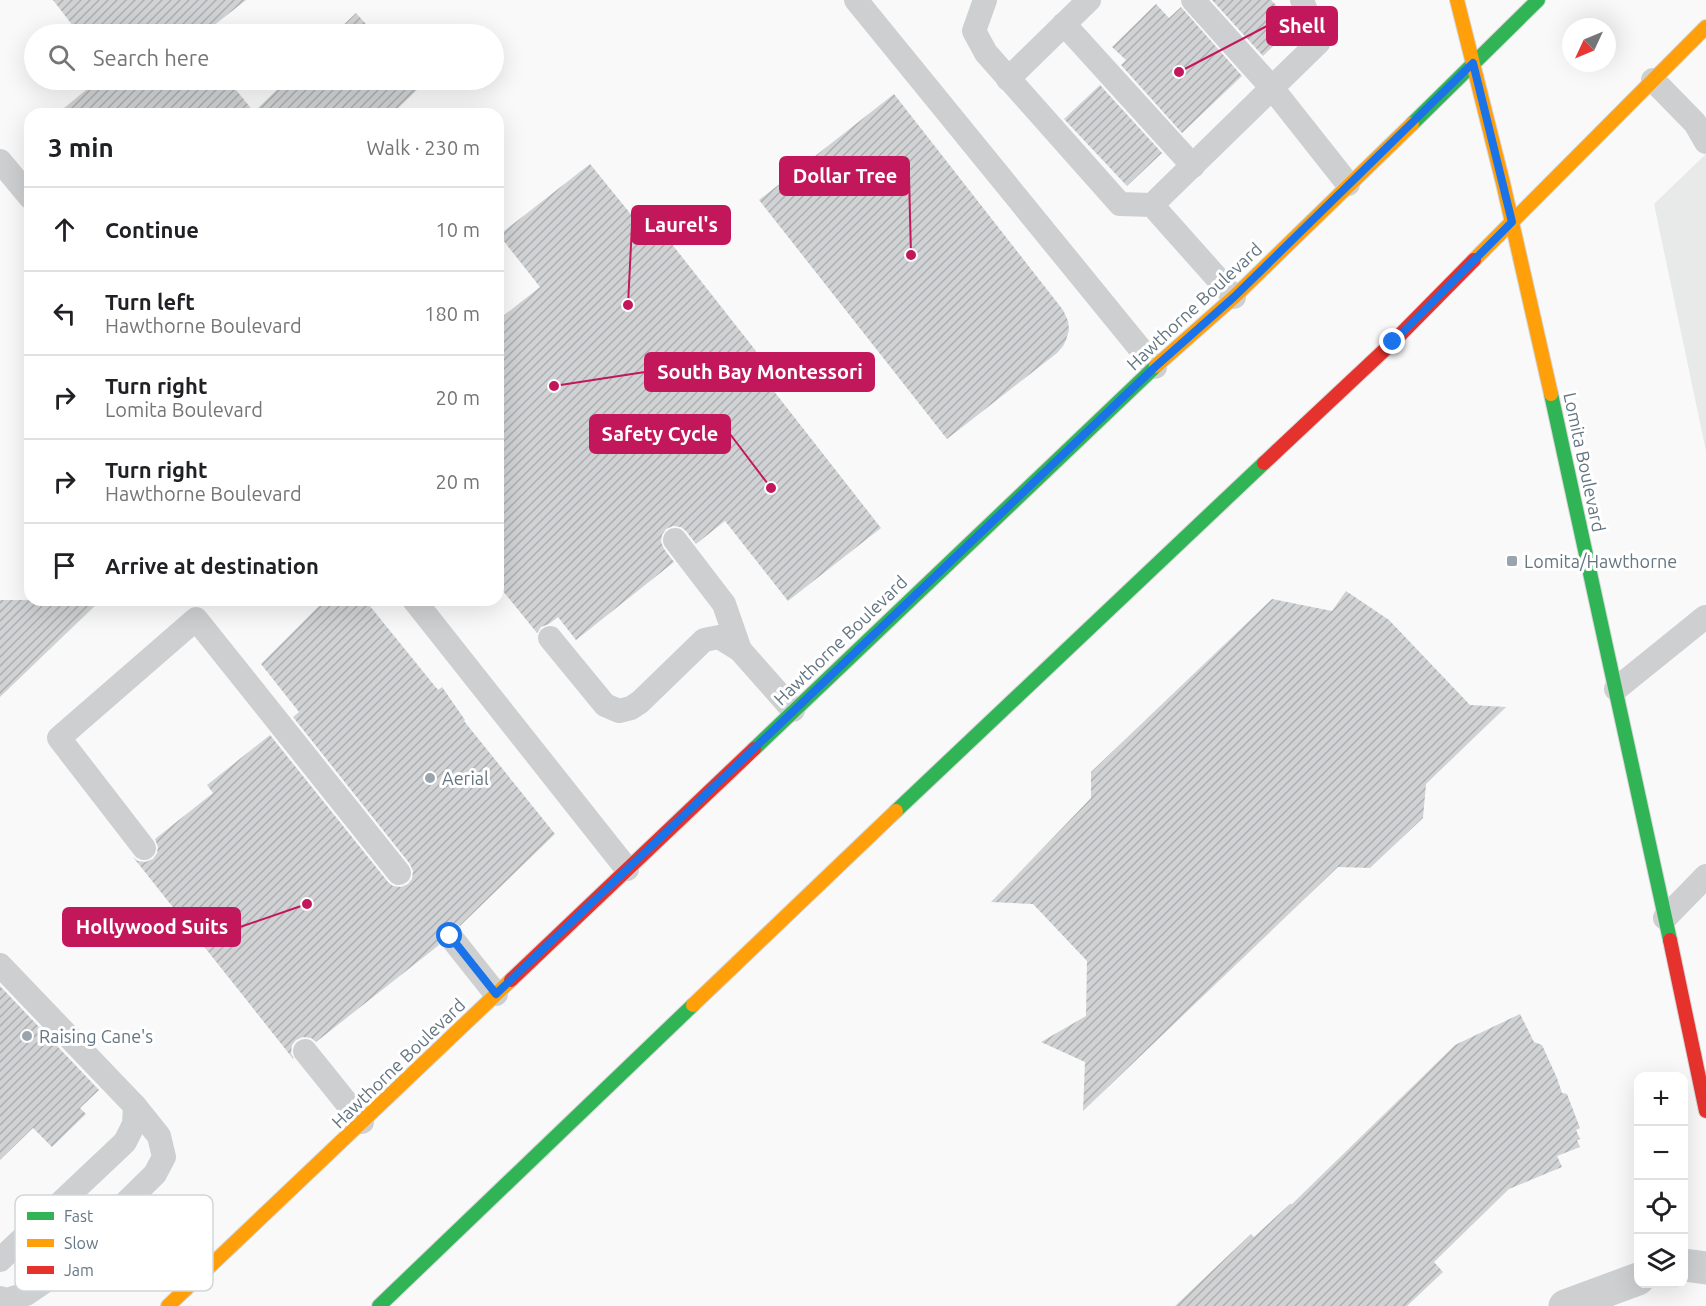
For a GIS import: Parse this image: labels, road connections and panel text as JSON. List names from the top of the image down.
{
  "streets": {
    "main road": ["Hawthorne Boulevard", "Lomita Boulevard"]
  },
  "crossings": [
    ["Hawthorne Boulevard", "Lomita Boulevard"]
  ],
  "places": {
    "other": [
      "Shell",
      "Dollar Tree",
      "Laurel's",
      "South Bay Montessori",
      "Safety Cycle",
      "Aerial",
      "Hollywood Suits",
      "Raising Cane's"
    ],
    "transit": ["Lomita/Hawthorne"]
  },
  "legend": ["Fast", "Slow", "Jam"],
  "north": "bottom left",
  "page": {
    "search": "Search here",
    "heading": ["3 min", "Walk · 230 m"],
    "list": [
      ["Continue", "10 m"],
      ["Turn left", "Hawthorne Boulevard", "180 m"],
      ["Turn right", "Lomita Boulevard", "20 m"],
      ["Turn right", "Hawthorne Boulevard", "20 m"],
      "Arrive at destination"
    ],
    "map_buttons": ["+", "−"]
  }
}
